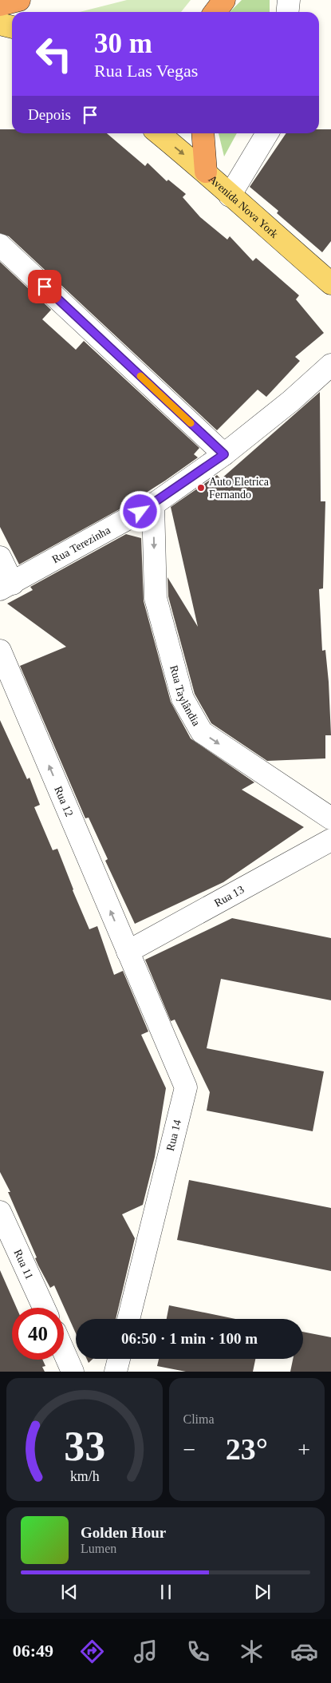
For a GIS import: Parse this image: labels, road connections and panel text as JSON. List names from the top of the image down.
{
  "streets": {
    "main road": ["Avenida Nova York"],
    "street": [
      "Rua Terezinha",
      "Rua Taylândia",
      "Rua 12",
      "Rua 13",
      "Rua 14",
      "Rua 11"
    ]
  },
  "crossings": [
    ["Rua Terezinha", "Rua Taylândia"],
    ["Rua 12", "Rua 13"],
    ["Rua 12", "Rua 14"],
    ["Rua 13", "Rua 14"]
  ],
  "one_way": ["Rua Taylândia", "Rua 12"],
  "places": ["Auto Eletrica Fernando"],
  "page": {
    "turn": ["30 m", "Rua Las Vegas"],
    "then": "Depois",
    "limit": "40",
    "trip": "06:50 · 1 min · 100 m",
    "tile": "Clima",
    "heat": ["−", "23°", "+"],
    "song": ["Golden Hour", "Lumen"],
    "tabs": "06:49",
    "gauge": ["33", "km/h"]
  }
}
